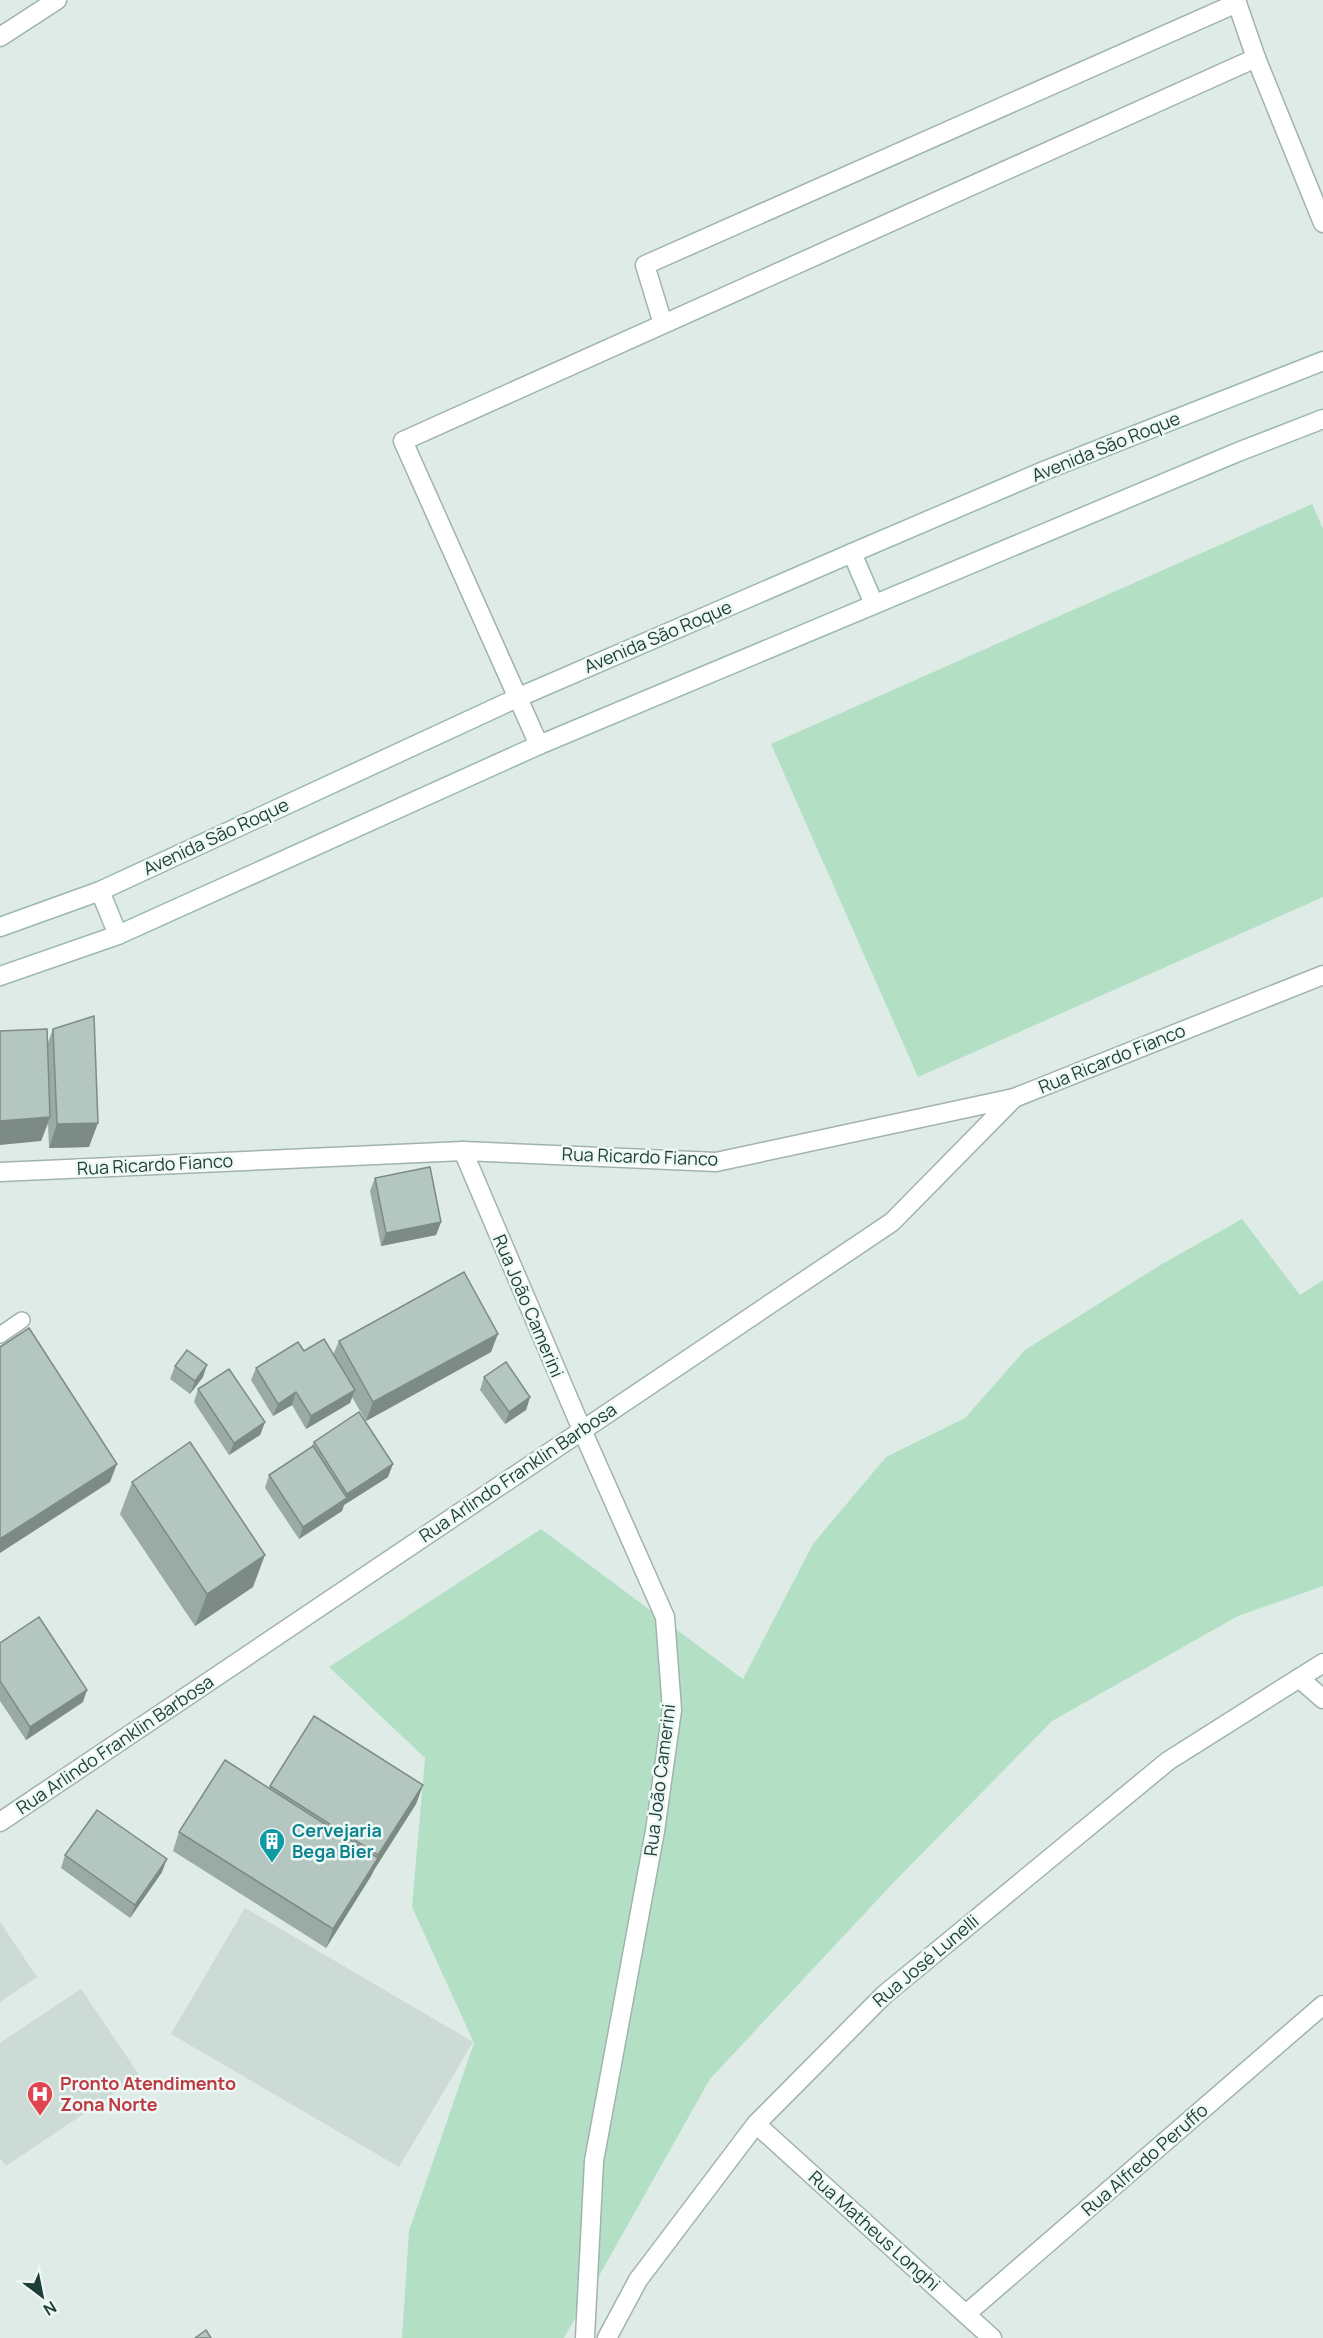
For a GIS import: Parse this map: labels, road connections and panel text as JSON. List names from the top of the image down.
{
  "streets": {
    "street": [
      "Avenida São Roque",
      "Rua Ricardo Fianco",
      "Rua João Camerini",
      "Rua Arlindo Franklin Barbosa",
      "Rua José Lunelli",
      "Rua Alfredo Peruffo",
      "Rua Matheus Longhi"
    ]
  },
  "crossings": [
    ["Rua Ricardo Fianco", "Rua João Camerini"],
    ["Rua Ricardo Fianco", "Rua Arlindo Franklin Barbosa"],
    ["Rua João Camerini", "Rua Arlindo Franklin Barbosa"],
    ["Rua José Lunelli", "Rua Matheus Longhi"],
    ["Rua Alfredo Peruffo", "Rua Matheus Longhi"]
  ],
  "places": {
    "building": ["Cervejaria Bega Bier"],
    "hospital": ["Pronto Atendimento Zona Norte"]
  },
  "north": "bottom right"
}
